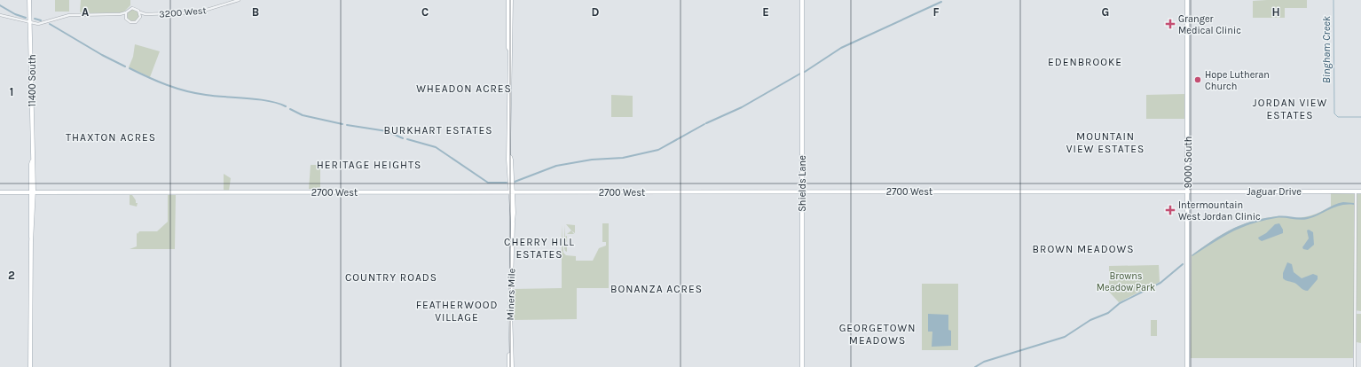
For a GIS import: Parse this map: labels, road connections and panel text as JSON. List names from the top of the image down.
{
  "streets": {
    "main road": [
      "11400 South",
      "9000 South",
      "Shields Lane",
      "2700 West",
      "Jaguar Drive",
      "Miners Mile"
    ],
    "street": ["3200 West"]
  },
  "crossings": [
    ["3200 West", "11400 South"],
    ["11400 South", "2700 West"],
    ["9000 South", "2700 West"],
    ["9000 South", "Jaguar Drive"],
    ["Shields Lane", "2700 West"],
    ["2700 West", "Jaguar Drive"],
    ["2700 West", "Miners Mile"]
  ],
  "districts": [
    "EDENBROOKE",
    "WHEADON ACRES",
    "JORDAN VIEW ESTATES",
    "BURKHART ESTATES",
    "MOUNTAIN VIEW ESTATES",
    "THAXTON ACRES",
    "HERITAGE HEIGHTS",
    "CHERRY HILL ESTATES",
    "BROWN MEADOWS",
    "COUNTRY ROADS",
    "BONANZA ACRES",
    "FEATHERWOOD VILLAGE",
    "GEORGETOWN MEADOWS"
  ],
  "water": ["Bingham Creek"],
  "parks": ["Browns Meadow Park"],
  "places": {
    "health": ["Granger Medical Clinic", "Intermountain West Jordan Clinic"],
    "other": ["Hope Lutheran Church"]
  },
  "grid": {
    "columns": [
      "A",
      "B",
      "C",
      "D",
      "E",
      "F",
      "G",
      "H"
    ],
    "rows": ["1", "2"]
  }
}
